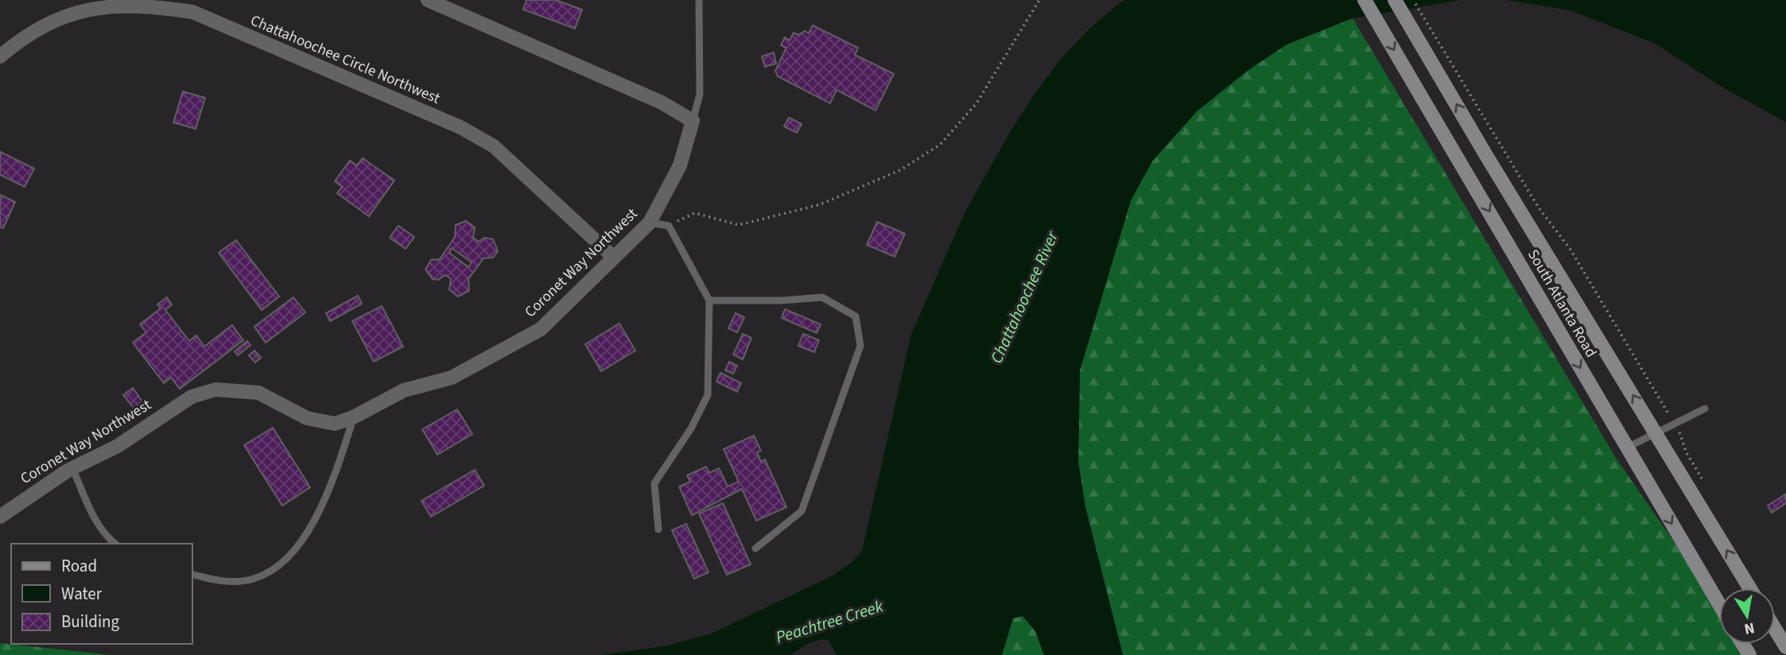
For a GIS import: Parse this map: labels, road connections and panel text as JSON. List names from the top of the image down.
{
  "streets": {
    "main road": ["South Atlanta Road"],
    "street": ["Chattahoochee Circle Northwest", "Coronet Way Northwest"]
  },
  "crossings": [
    ["Chattahoochee Circle Northwest", "Coronet Way Northwest"]
  ],
  "water": ["Chattahoochee River", "Peachtree Creek"],
  "legend": ["Road", "Water", "Building"],
  "north": "bottom"
}
